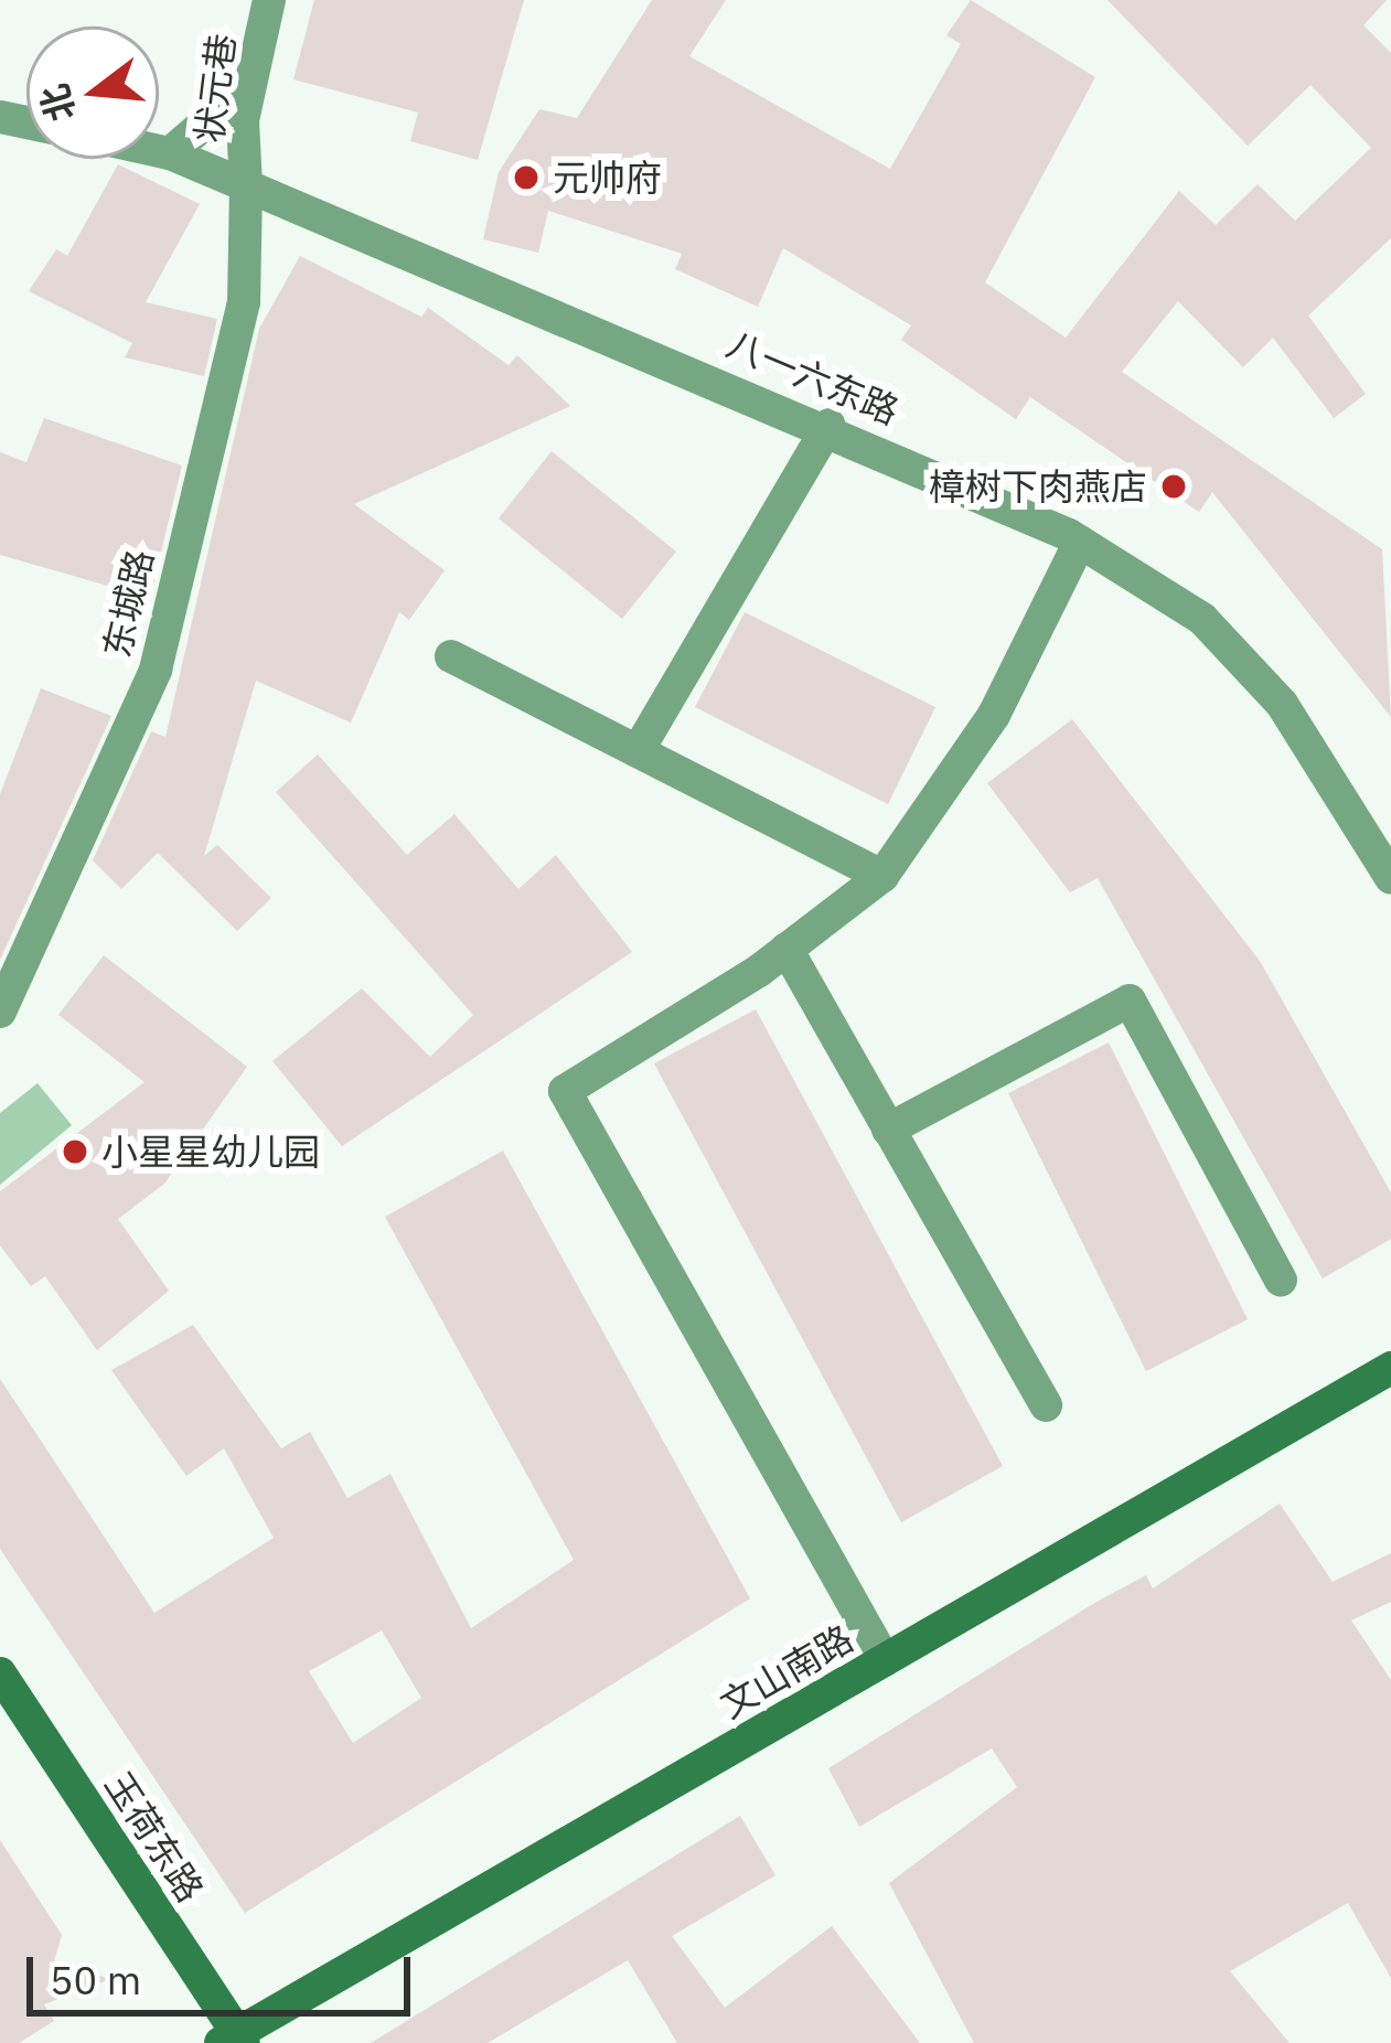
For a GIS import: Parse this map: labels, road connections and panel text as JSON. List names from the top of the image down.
{
  "streets": {
    "main road": ["文山南路", "玉荷东路"],
    "street": ["状元巷", "八一六东路", "东城路"]
  },
  "crossings": [
    ["状元巷", "八一六东路"],
    ["状元巷", "东城路"],
    ["八一六东路", "东城路"],
    ["文山南路", "玉荷东路"]
  ],
  "places": ["元帅府", "樟树下肉燕店", "小星星幼儿园"],
  "scale_bar": "50 m",
  "north": "left"
}
